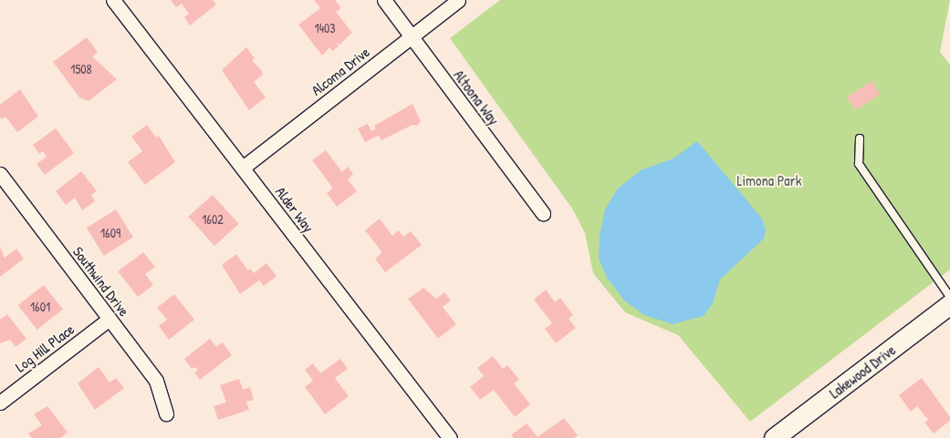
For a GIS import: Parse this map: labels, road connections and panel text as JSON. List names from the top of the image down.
{
  "streets": {
    "street": [
      "Alcoma Drive",
      "Altoona Way",
      "Alder Way",
      "Southwind Drive",
      "Log Hill Place",
      "Lakewood Drive"
    ]
  },
  "crossings": [
    ["Alcoma Drive", "Altoona Way"],
    ["Alcoma Drive", "Alder Way"],
    ["Southwind Drive", "Log Hill Place"]
  ],
  "parks": ["Limona Park"],
  "house_numbers": [
    "1403",
    "1508",
    "1602",
    "1609",
    "1601"
  ]
}
